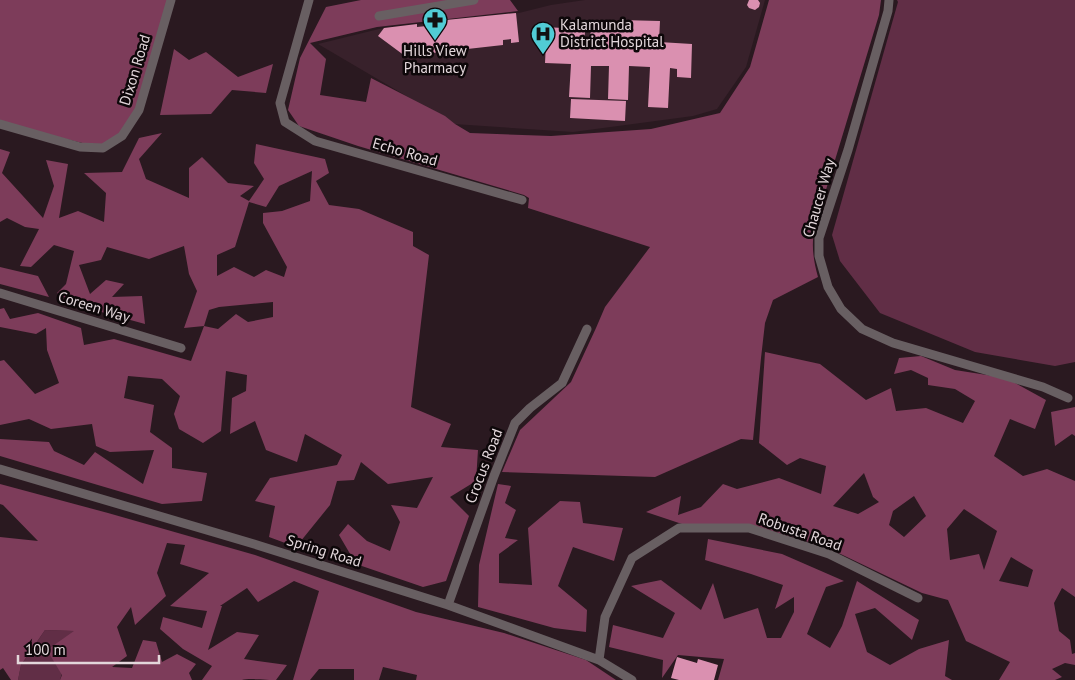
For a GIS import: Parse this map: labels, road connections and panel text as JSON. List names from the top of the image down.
{
  "streets": {
    "street": [
      "Dixon Road",
      "Echo Road",
      "Chaucer Way",
      "Coreen Way",
      "Crocus Road",
      "Robusta Road",
      "Spring Road"
    ]
  },
  "crossings": [
    ["Crocus Road", "Spring Road"],
    ["Robusta Road", "Spring Road"]
  ],
  "places": {
    "pharmacy": ["Hills View Pharmacy"],
    "hospital": ["Kalamunda District Hospital"]
  },
  "scale_bar": "100 m"
}
